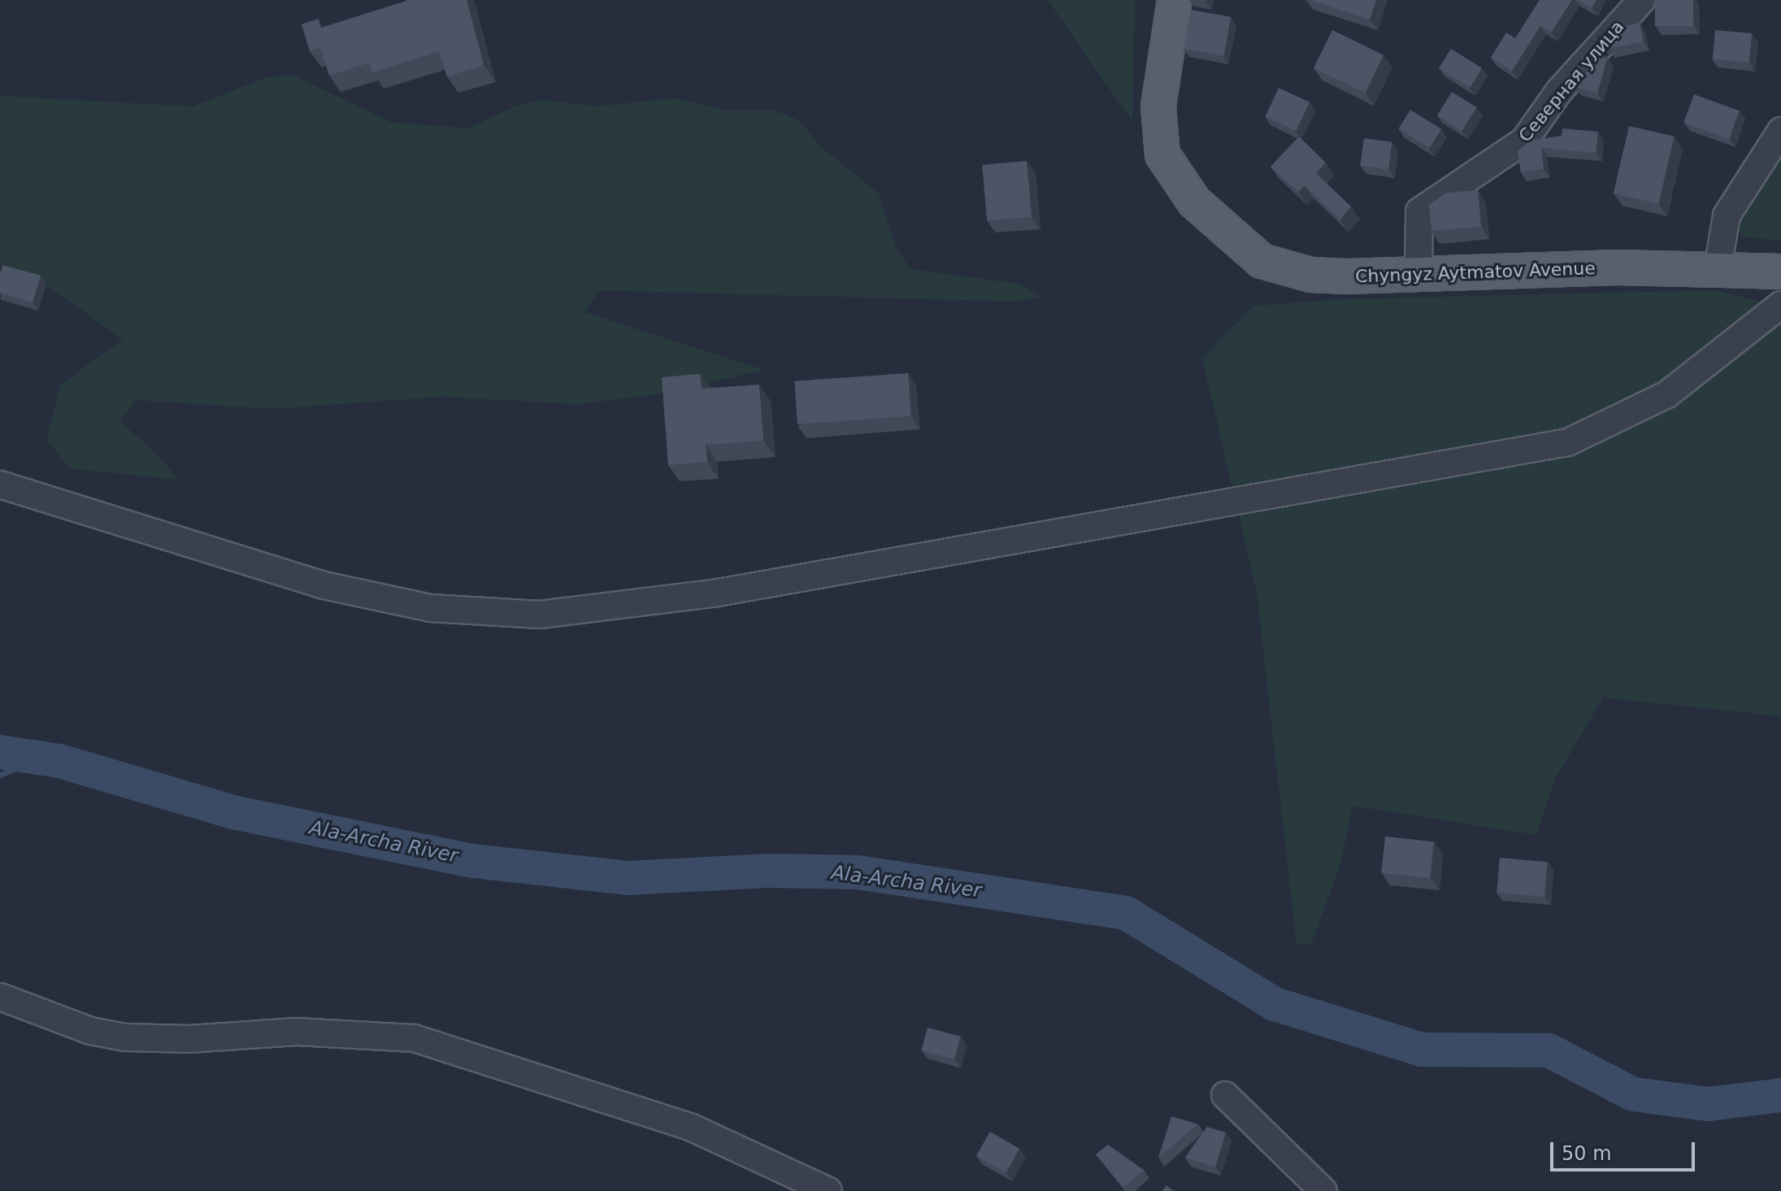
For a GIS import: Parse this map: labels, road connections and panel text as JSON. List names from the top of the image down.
{
  "streets": {
    "main road": ["Chyngyz Aytmatov Avenue"],
    "street": ["Северная улица"]
  },
  "crossings": [
    ["Северная улица", "Chyngyz Aytmatov Avenue"]
  ],
  "water": ["Ala-Archa River"],
  "scale_bar": "50 m"
}
